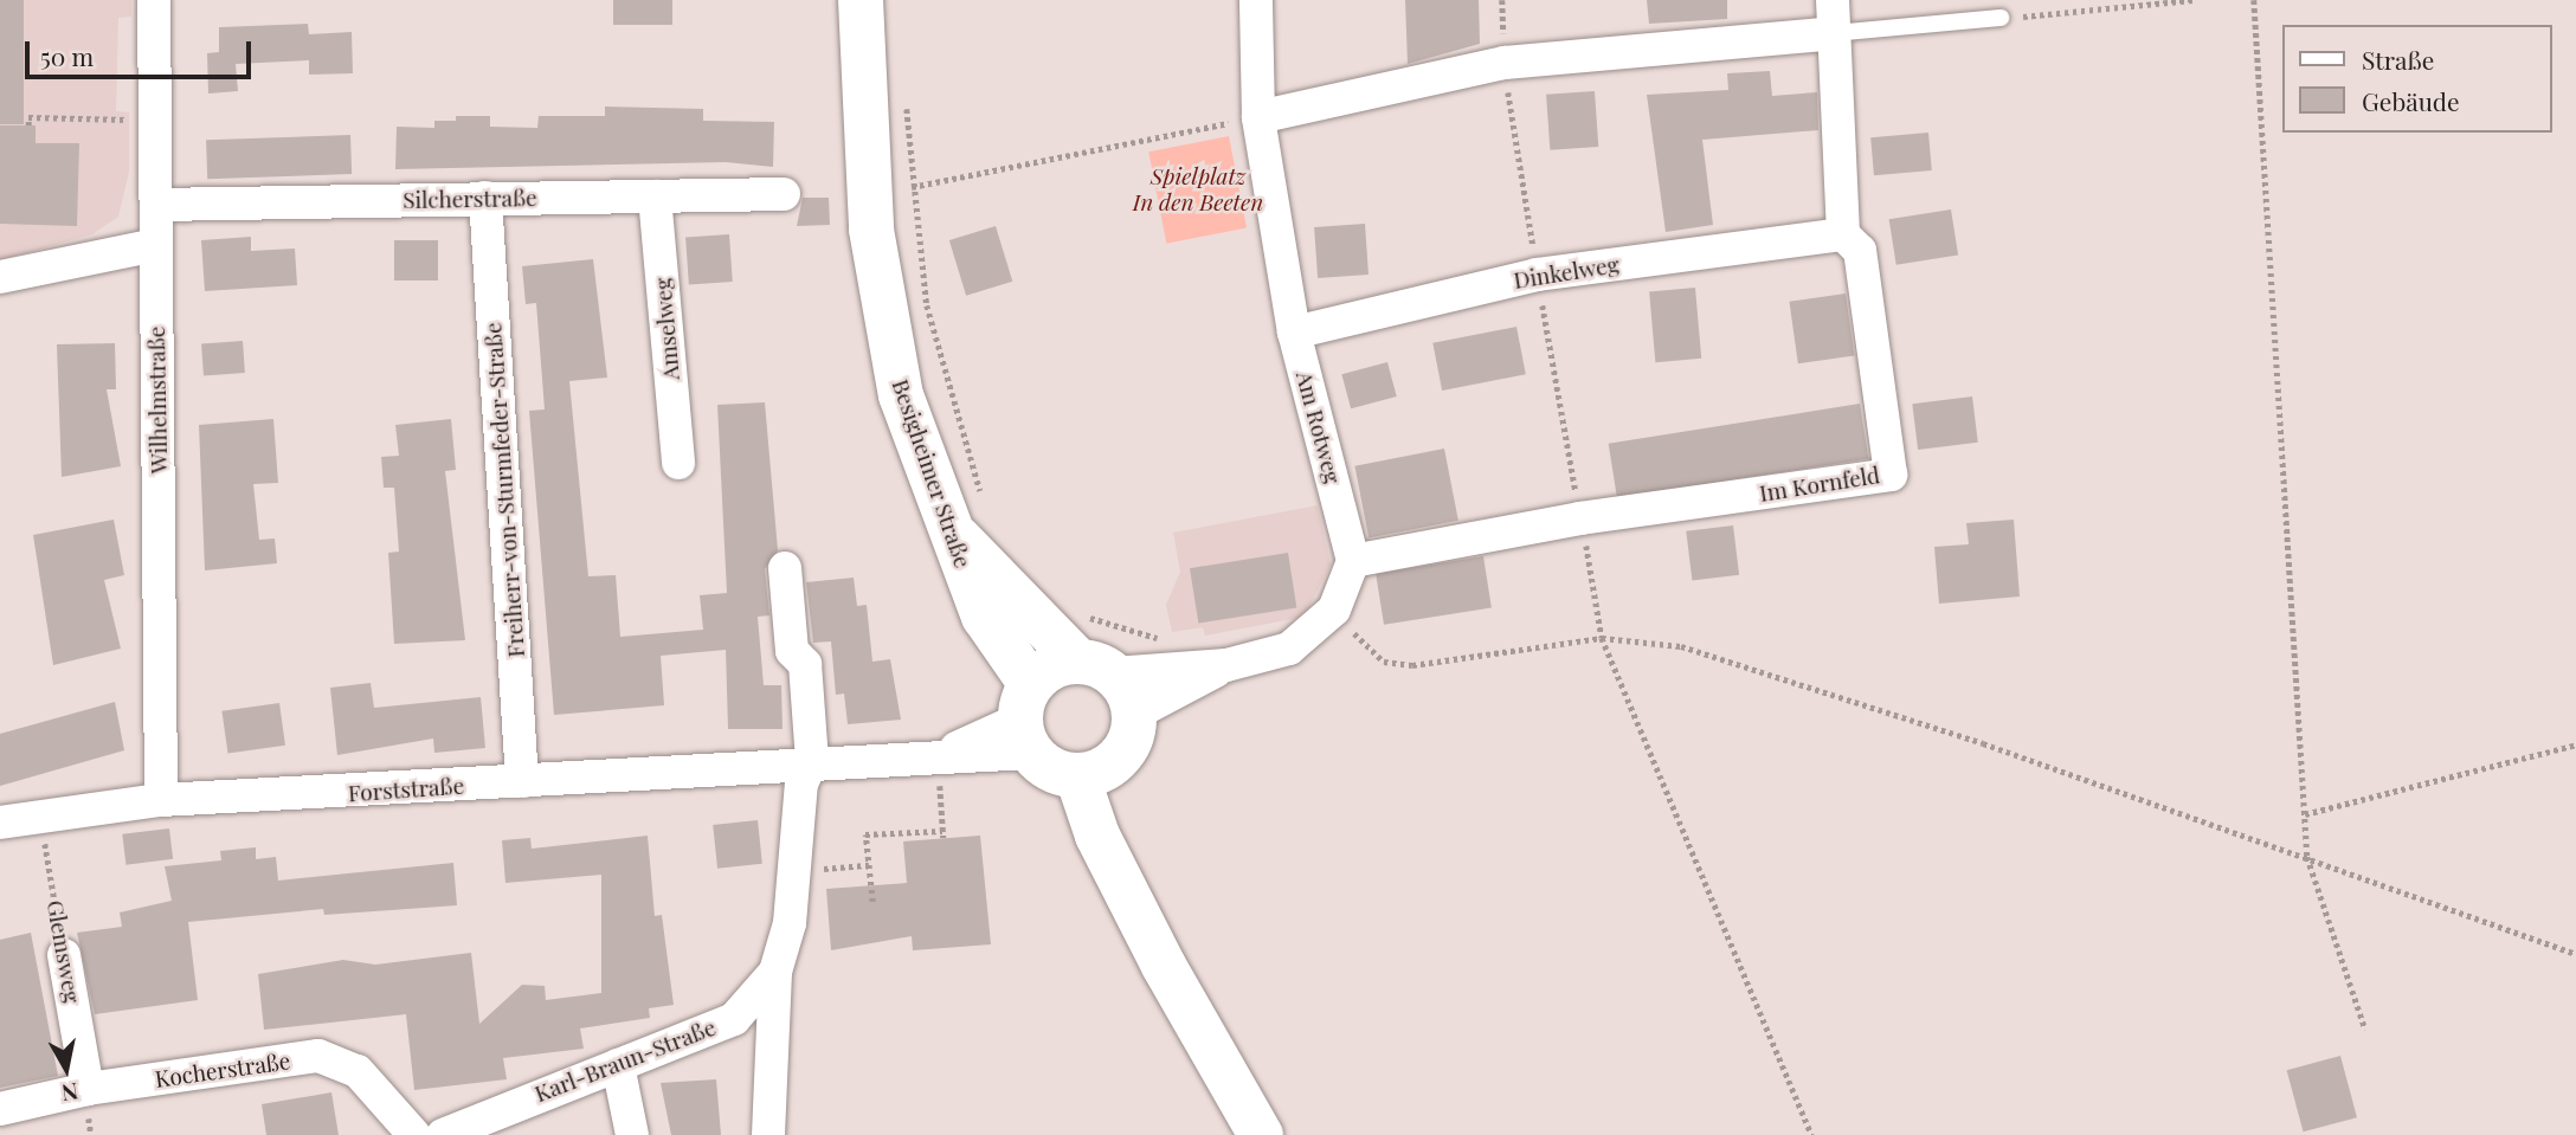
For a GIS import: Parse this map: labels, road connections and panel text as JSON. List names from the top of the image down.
{
  "streets": {
    "main road": ["Besigheimer Straße"],
    "street": [
      "Silcherstraße",
      "Dinkelweg",
      "Amselweg",
      "Wilhelmstraße",
      "Am Rotweg",
      "Im Kornfeld",
      "Freiherr-von-Sturmfeder-Straße",
      "Forststraße",
      "Glemsweg",
      "Karl-Braun-Straße",
      "Kocherstraße"
    ]
  },
  "crossings": [
    ["Silcherstraße", "Amselweg"],
    ["Silcherstraße", "Wilhelmstraße"],
    ["Silcherstraße", "Freiherr-von-Sturmfeder-Straße"],
    ["Dinkelweg", "Am Rotweg"],
    ["Dinkelweg", "Im Kornfeld"],
    ["Wilhelmstraße", "Forststraße"],
    ["Am Rotweg", "Im Kornfeld"],
    ["Besigheimer Straße", "Forststraße"],
    ["Freiherr-von-Sturmfeder-Straße", "Forststraße"],
    ["Forststraße", "Glemsweg"],
    ["Forststraße", "Karl-Braun-Straße"],
    ["Glemsweg", "Kocherstraße"]
  ],
  "parks": ["Spielplatz In den Beeten"],
  "legend": ["Straße", "Gebäude"],
  "scale_bar": "50 m",
  "north": "bottom"
}
